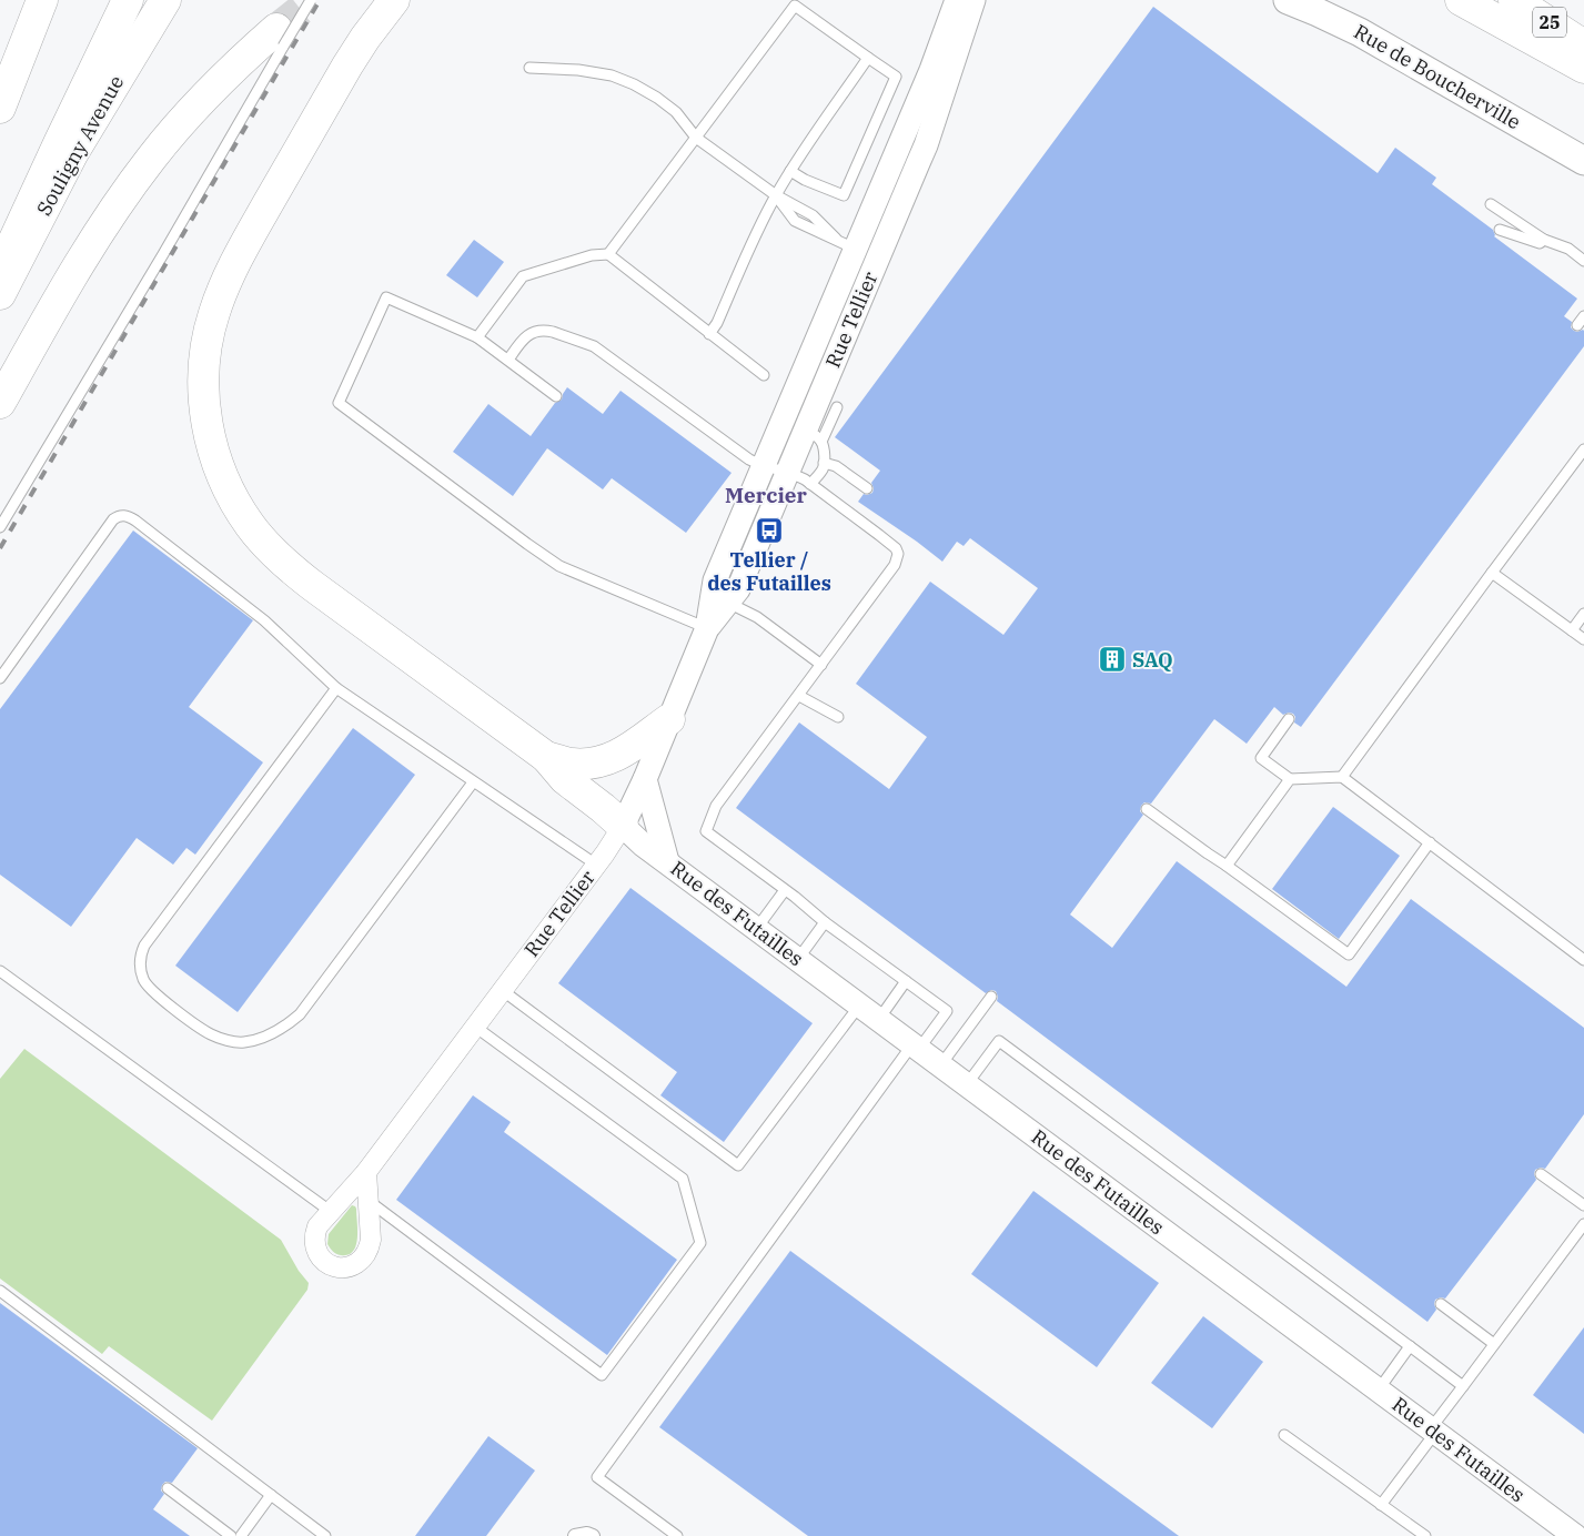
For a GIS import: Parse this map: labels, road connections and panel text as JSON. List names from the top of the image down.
{
  "streets": {
    "highway": ["25", "Souligny Avenue"],
    "main road": ["Rue de Boucherville"],
    "street": ["Rue Tellier", "Rue des Futailles"]
  },
  "crossings": [
    ["Rue Tellier", "Rue des Futailles"]
  ],
  "districts": ["Mercier"],
  "places": {
    "bus stop": ["Tellier / des Futailles"],
    "building": ["SAQ"]
  }
}
